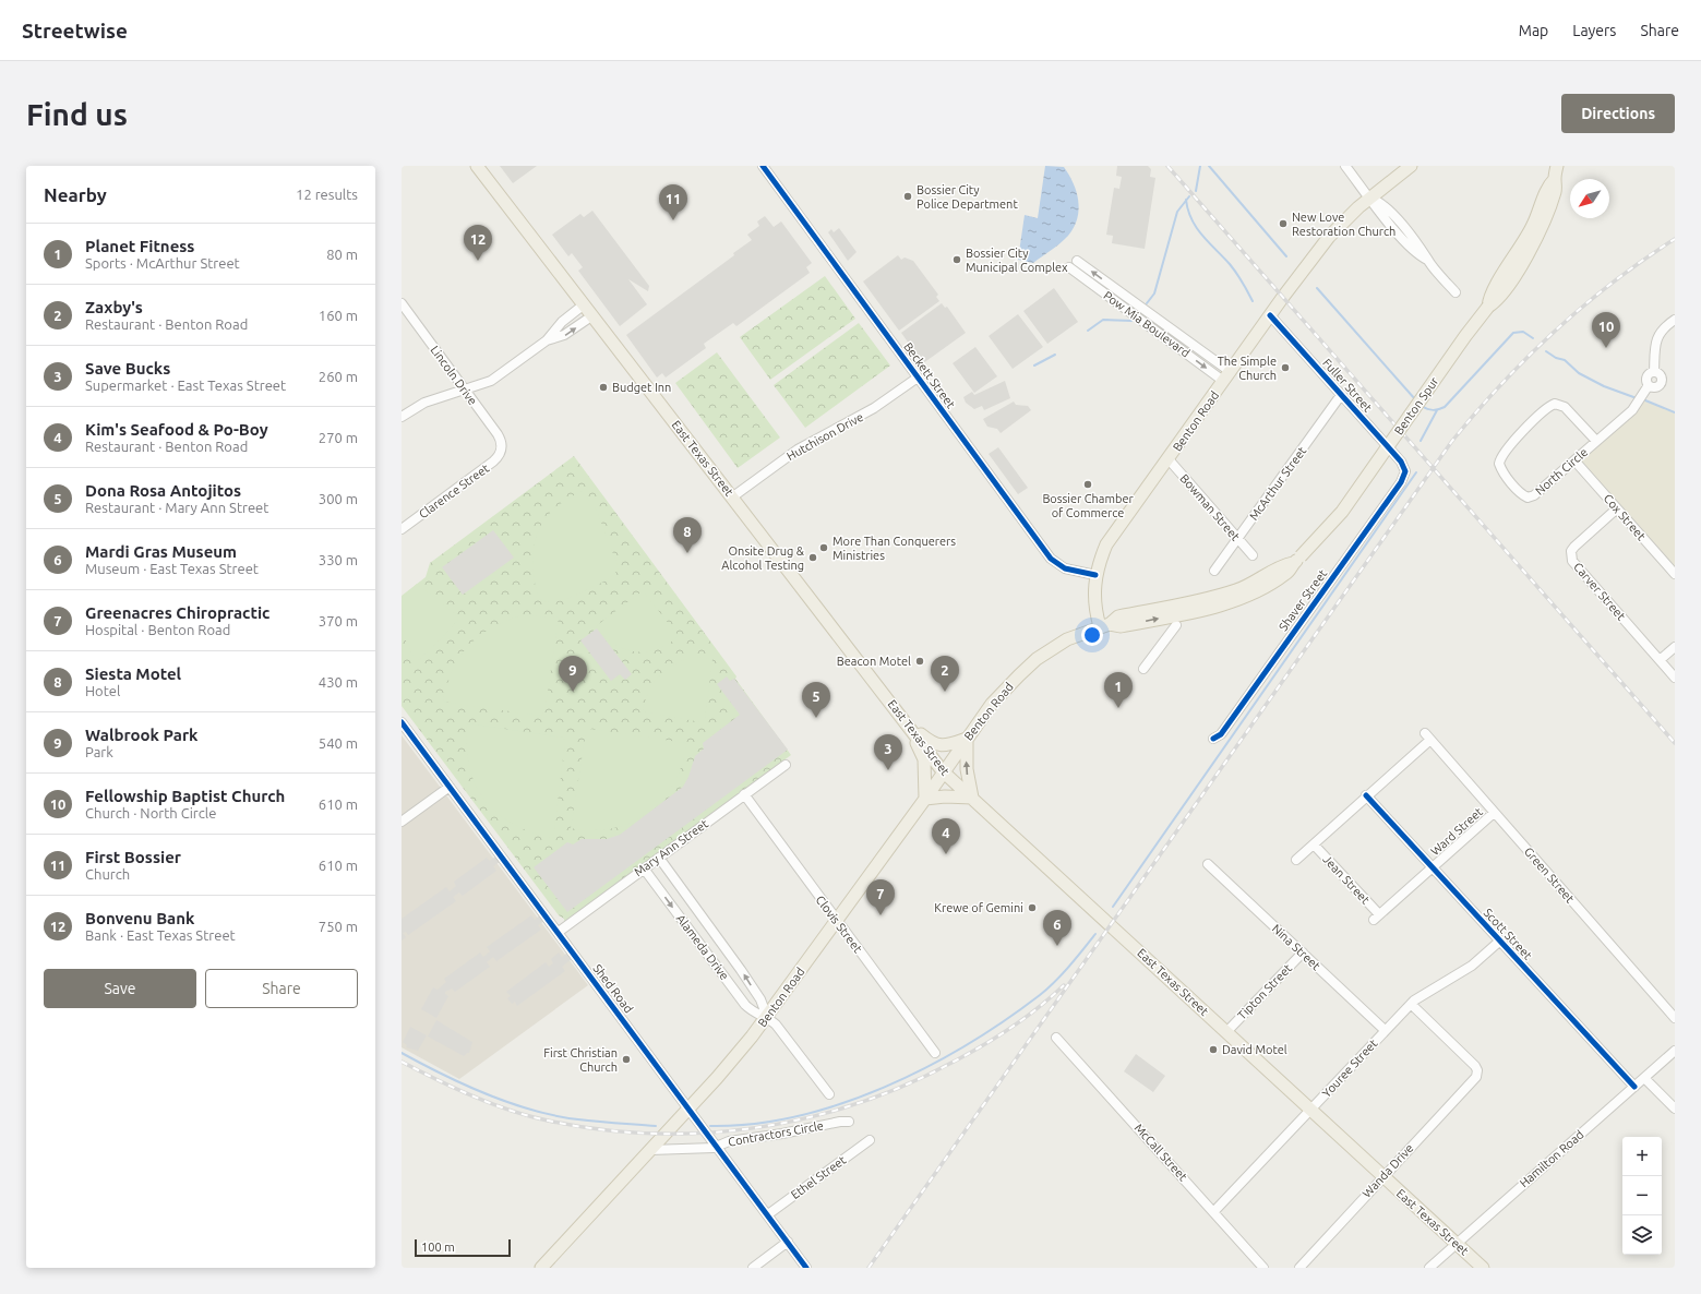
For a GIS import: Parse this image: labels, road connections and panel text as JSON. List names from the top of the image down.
{
  "streets": {
    "main road": ["Benton Spur", "Benton Road", "East Texas Street"],
    "street": [
      "Pow Mia Boulevard",
      "Lincoln Drive",
      "Beckett Street",
      "Fuller Street",
      "Hutchison Drive",
      "North Circle",
      "McArthur Street",
      "Clarence Street",
      "Bowman Street",
      "Cox Street",
      "Carver Street",
      "Shaver Street",
      "Ward Street",
      "Mary Ann Street",
      "Green Street",
      "Jean Street",
      "Clovis Street",
      "Scott Street",
      "Alameda Drive",
      "Nina Street",
      "Shed Road",
      "Tipton Street",
      "Youree Street",
      "Contractors Circle",
      "McCall Street",
      "Hamilton Road",
      "Wanda Drive",
      "Ethel Street"
    ]
  },
  "crossings": [
    ["Pow Mia Boulevard", "Benton Road"],
    ["Lincoln Drive", "Clarence Street"],
    ["Beckett Street", "Benton Road"],
    ["Beckett Street", "Hutchison Drive"],
    ["Fuller Street", "Benton Road"],
    ["Fuller Street", "McArthur Street"],
    ["Fuller Street", "Shaver Street"],
    ["Benton Spur", "Benton Road"],
    ["Benton Road", "East Texas Street"],
    ["Benton Road", "Bowman Street"],
    ["Benton Road", "Clovis Street"],
    ["Benton Road", "Alameda Drive"],
    ["Benton Road", "Shed Road"],
    ["Benton Road", "Contractors Circle"],
    ["Hutchison Drive", "East Texas Street"],
    ["East Texas Street", "Tipton Street"],
    ["East Texas Street", "Youree Street"],
    ["East Texas Street", "Hamilton Road"],
    ["East Texas Street", "Wanda Drive"],
    ["North Circle", "Cox Street"],
    ["McArthur Street", "Bowman Street"],
    ["Cox Street", "Carver Street"],
    ["Ward Street", "Green Street"],
    ["Ward Street", "Jean Street"],
    ["Ward Street", "Scott Street"],
    ["Mary Ann Street", "Clovis Street"],
    ["Mary Ann Street", "Alameda Drive"],
    ["Mary Ann Street", "Shed Road"],
    ["Green Street", "Scott Street"],
    ["Scott Street", "Youree Street"],
    ["Scott Street", "Hamilton Road"],
    ["Nina Street", "Tipton Street"],
    ["Nina Street", "Youree Street"],
    ["Shed Road", "Contractors Circle"],
    ["Shed Road", "Ethel Street"],
    ["Youree Street", "McCall Street"],
    ["Youree Street", "Wanda Drive"]
  ],
  "places": [
    "Bossier City Police Department",
    "New Love Restoration Church",
    "Bossier City Municipal Complex",
    "The Simple Church",
    "Budget Inn",
    "Bossier Chamber of Commerce",
    "More Than Conquerers Ministries",
    "Onsite Drug & Alcohol Testing",
    "Beacon Motel",
    "Krewe of Gemini",
    "David Motel",
    "First Christian Church"
  ],
  "scale_bar": "100 m",
  "north": "bottom left",
  "page": {
    "header": "Streetwise",
    "nav": ["Map", "Layers", "Share"],
    "buttons": [
      "Directions",
      ["Save", "Share"]
    ],
    "title": "Find us",
    "heading": ["Nearby", "12 results"],
    "pins": [
      "11",
      "12",
      "10",
      "8",
      "2",
      "9",
      "1",
      "5",
      "3",
      "4",
      "7",
      "6"
    ],
    "list": [
      {
        "mark": "1",
        "name": "Planet Fitness",
        "note": "Sports · McArthur Street",
        "value": "80 m"
      },
      {
        "mark": "2",
        "name": "Zaxby's",
        "note": "Restaurant · Benton Road",
        "value": "160 m"
      },
      {
        "mark": "3",
        "name": "Save Bucks",
        "note": "Supermarket · East Texas Street",
        "value": "260 m"
      },
      {
        "mark": "4",
        "name": "Kim's Seafood & Po-Boy",
        "note": "Restaurant · Benton Road",
        "value": "270 m"
      },
      {
        "mark": "5",
        "name": "Dona Rosa Antojitos",
        "note": "Restaurant · Mary Ann Street",
        "value": "300 m"
      },
      {
        "mark": "6",
        "name": "Mardi Gras Museum",
        "note": "Museum · East Texas Street",
        "value": "330 m"
      },
      {
        "mark": "7",
        "name": "Greenacres Chiropractic",
        "note": "Hospital · Benton Road",
        "value": "370 m"
      },
      {
        "mark": "8",
        "name": "Siesta Motel",
        "note": "Hotel",
        "value": "430 m"
      },
      {
        "mark": "9",
        "name": "Walbrook Park",
        "note": "Park",
        "value": "540 m"
      },
      {
        "mark": "10",
        "name": "Fellowship Baptist Church",
        "note": "Church · North Circle",
        "value": "610 m"
      },
      {
        "mark": "11",
        "name": "First Bossier",
        "note": "Church",
        "value": "610 m"
      },
      {
        "mark": "12",
        "name": "Bonvenu Bank",
        "note": "Bank · East Texas Street",
        "value": "750 m"
      }
    ],
    "map_buttons": ["+", "−"],
    "scale": "100 m"
  }
}
